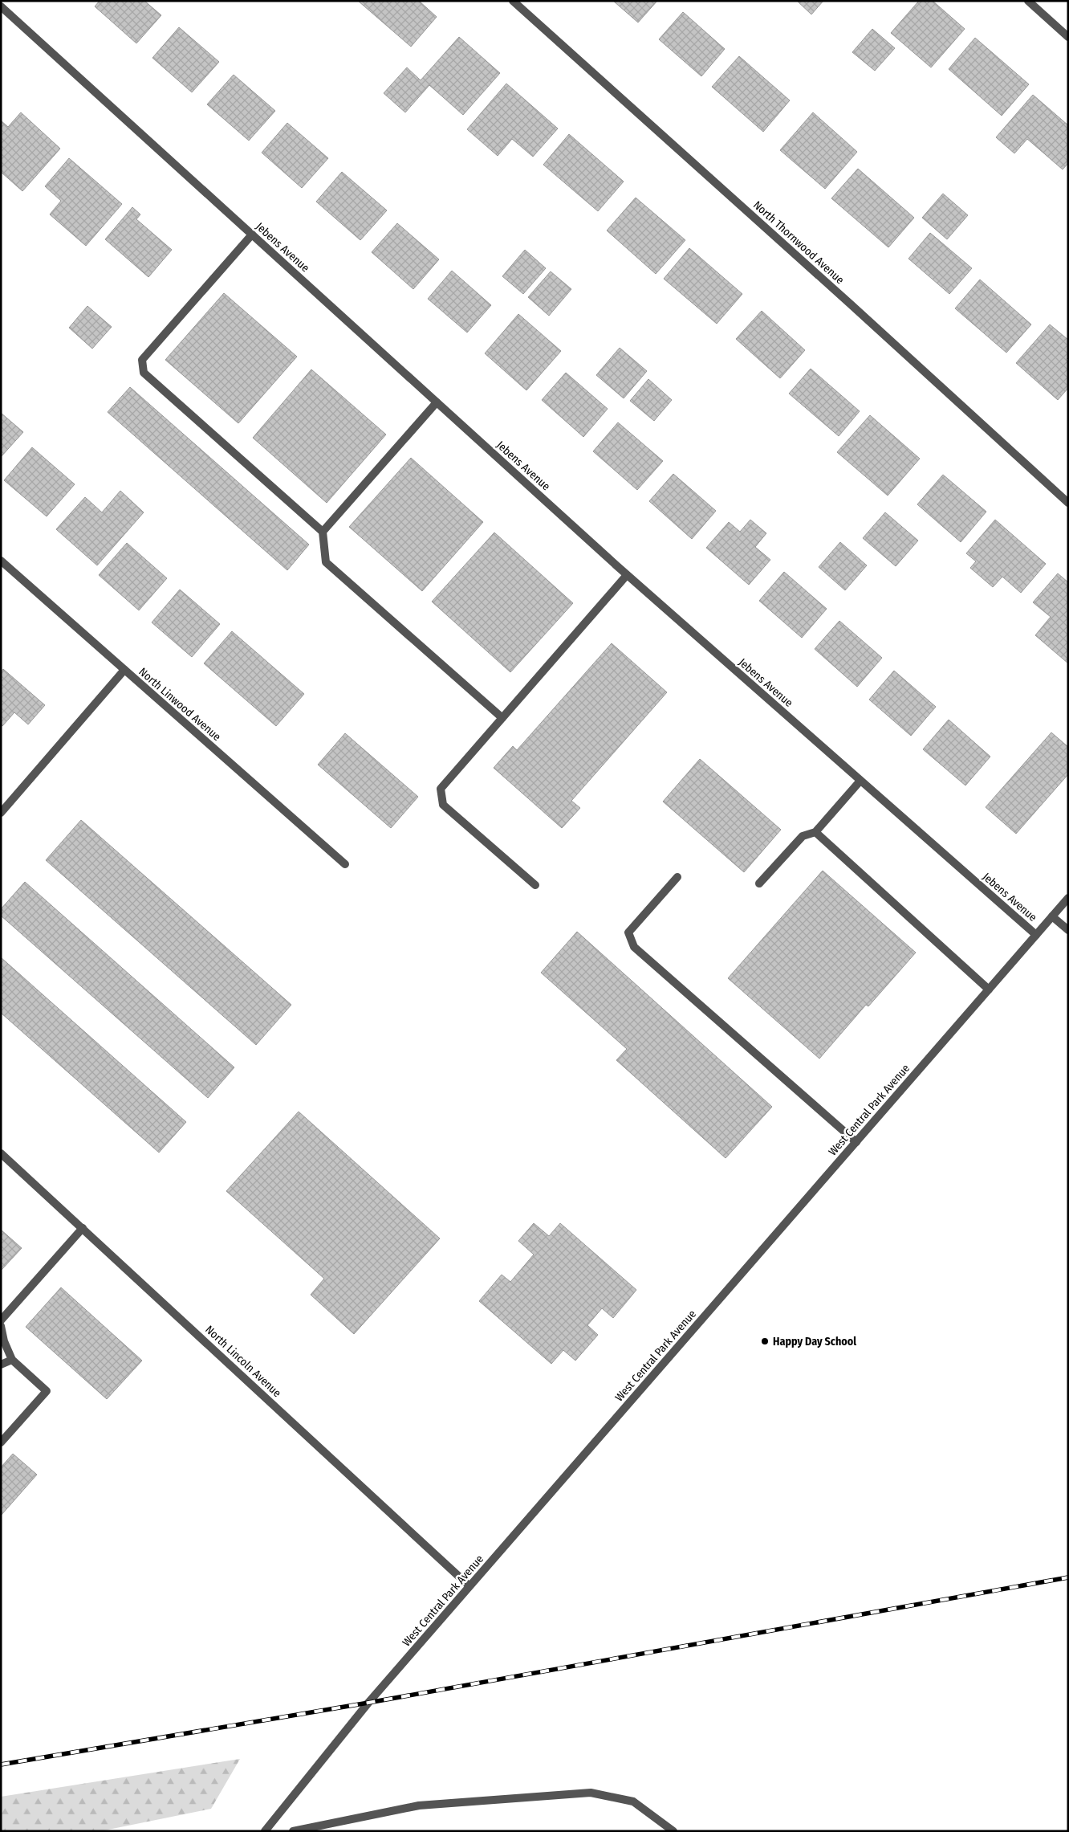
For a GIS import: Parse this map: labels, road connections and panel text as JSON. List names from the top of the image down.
{
  "streets": {
    "street": [
      "North Thornwood Avenue",
      "Jebens Avenue",
      "North Linwood Avenue",
      "West Central Park Avenue",
      "North Lincoln Avenue"
    ]
  },
  "crossings": [
    ["Jebens Avenue", "West Central Park Avenue"],
    ["West Central Park Avenue", "North Lincoln Avenue"]
  ],
  "places": ["Happy Day School"]
}
